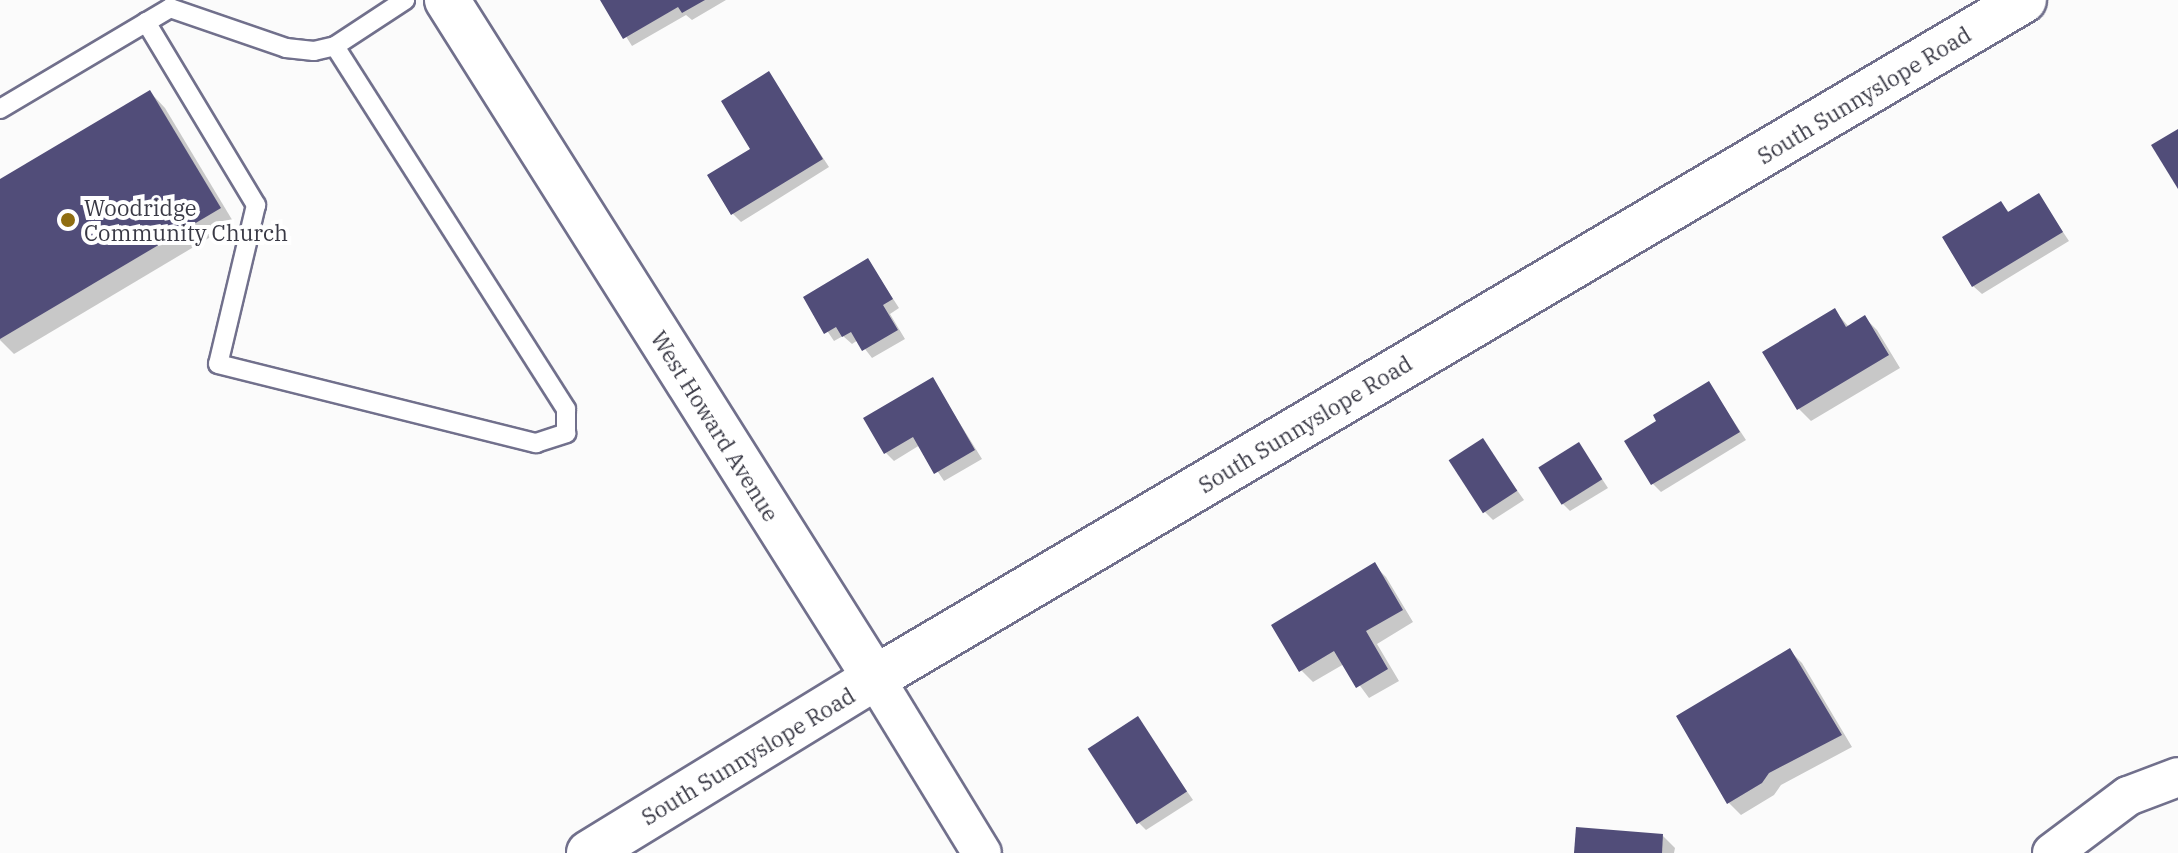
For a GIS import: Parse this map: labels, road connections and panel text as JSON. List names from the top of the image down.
{
  "streets": {
    "street": ["South Sunnyslope Road", "West Howard Avenue"]
  },
  "crossings": [
    ["South Sunnyslope Road", "West Howard Avenue"]
  ],
  "places": ["Woodridge Community Church"]
}
